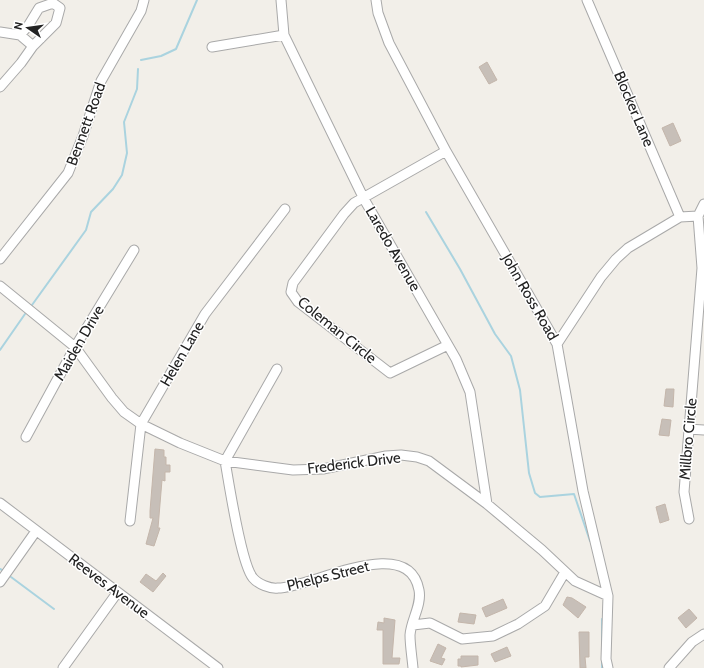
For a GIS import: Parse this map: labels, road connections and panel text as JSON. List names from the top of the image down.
{
  "streets": {
    "street": [
      "Blocker Lane",
      "Bennett Road",
      "Laredo Avenue",
      "John Ross Road",
      "Coleman Circle",
      "Maiden Drive",
      "Helen Lane",
      "Millbro Circle",
      "Frederick Drive",
      "Phelps Street",
      "Reeves Avenue"
    ]
  },
  "crossings": [
    ["Laredo Avenue", "Coleman Circle"],
    ["Laredo Avenue", "Frederick Drive"],
    ["John Ross Road", "Coleman Circle"],
    ["John Ross Road", "Frederick Drive"],
    ["Maiden Drive", "Frederick Drive"],
    ["Helen Lane", "Frederick Drive"],
    ["Frederick Drive", "Phelps Street"]
  ],
  "north": "left"
}
